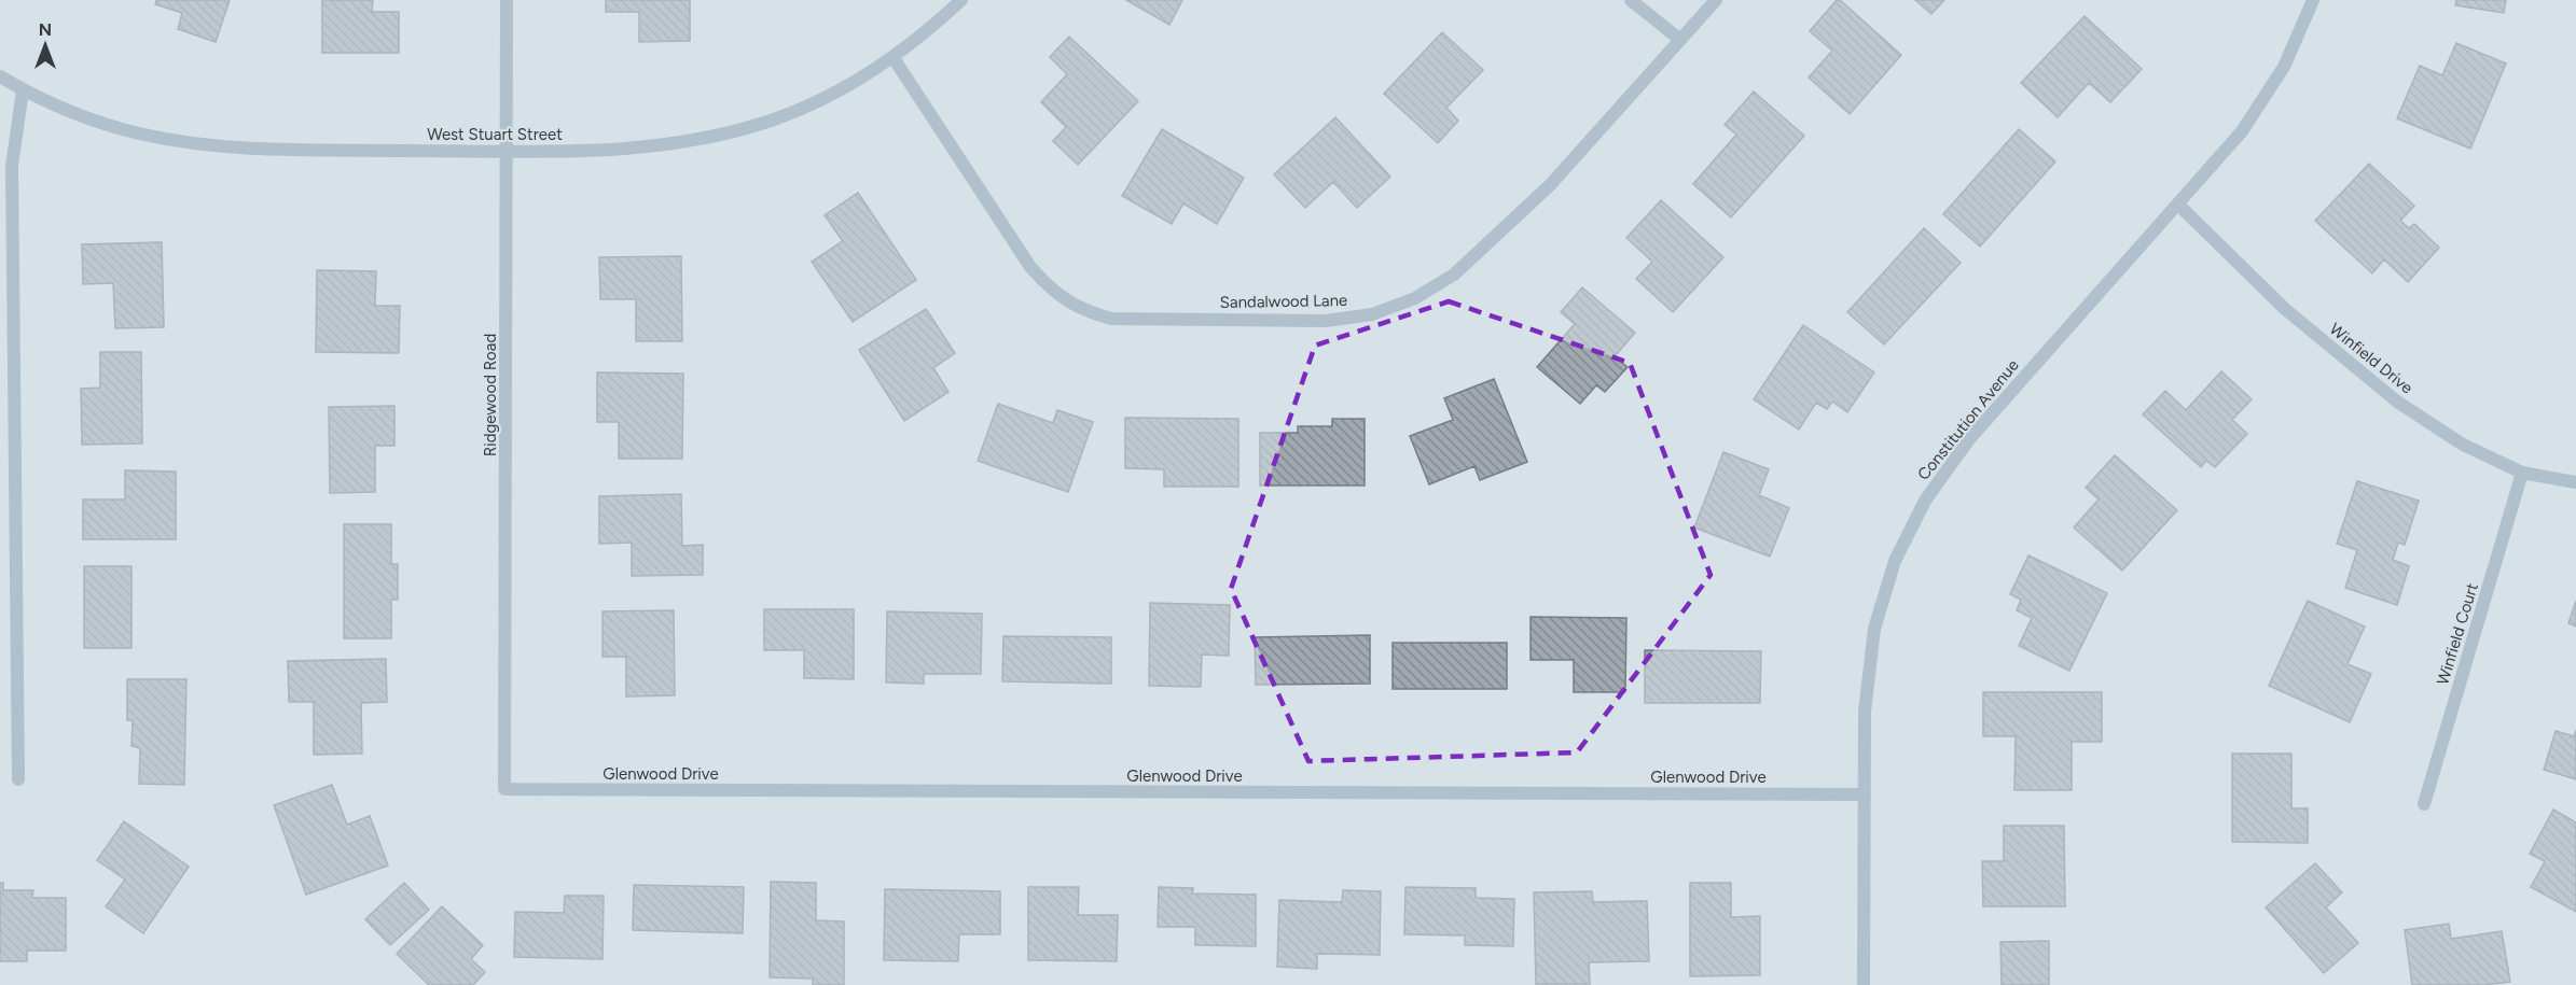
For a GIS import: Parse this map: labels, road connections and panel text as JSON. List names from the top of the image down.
{
  "streets": {
    "street": [
      "West Stuart Street",
      "Sandalwood Lane",
      "Winfield Drive",
      "Ridgewood Road",
      "Constitution Avenue",
      "Winfield Court",
      "Glenwood Drive"
    ]
  },
  "crossings": [
    ["West Stuart Street", "Sandalwood Lane"],
    ["West Stuart Street", "Ridgewood Road"],
    ["Winfield Drive", "Constitution Avenue"],
    ["Winfield Drive", "Winfield Court"],
    ["Ridgewood Road", "Glenwood Drive"],
    ["Constitution Avenue", "Glenwood Drive"]
  ],
  "north": "top"
}
